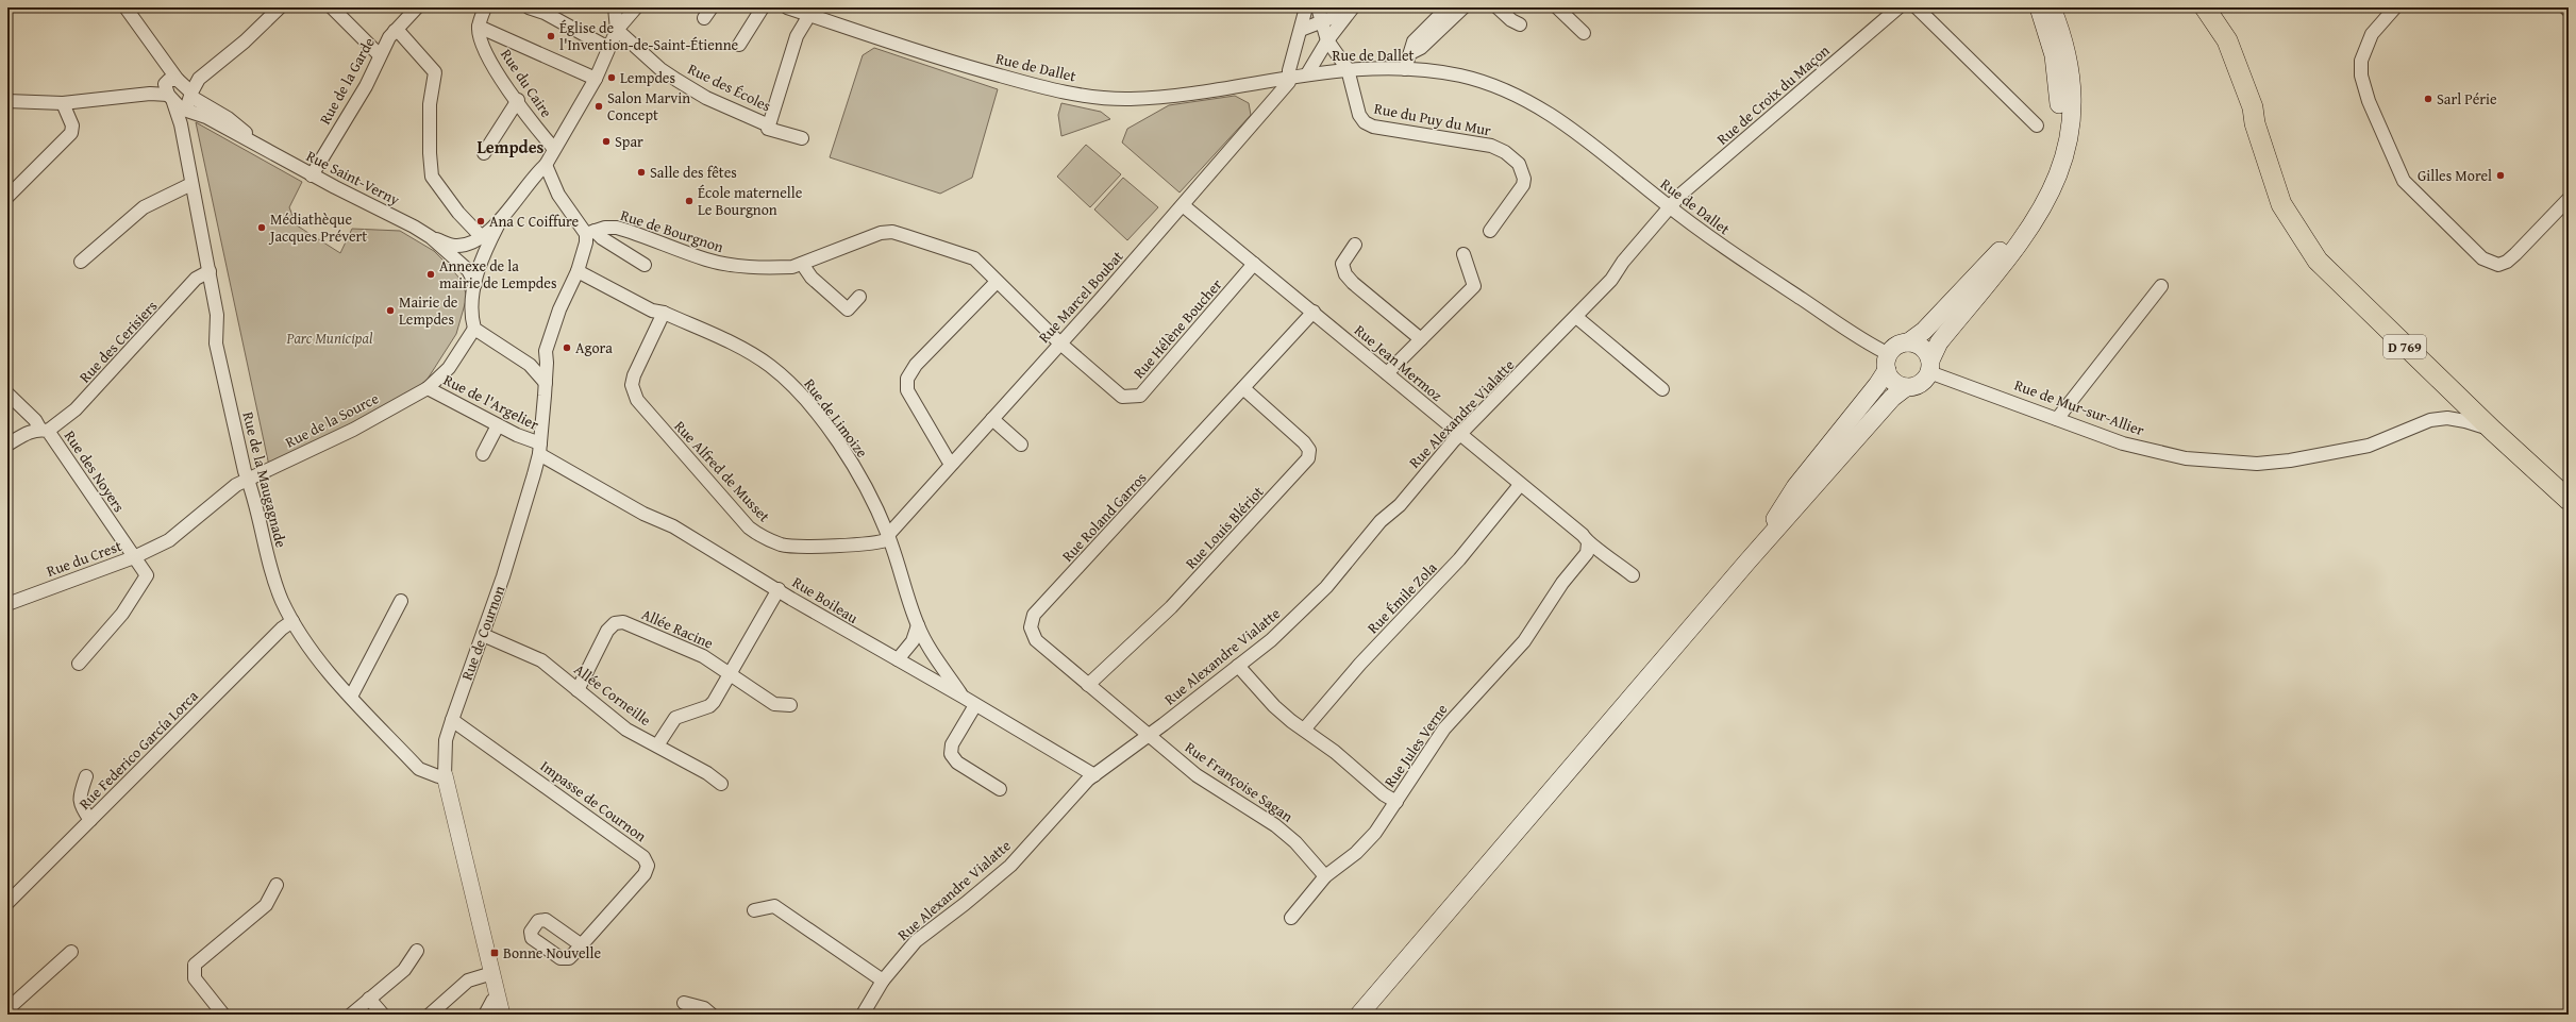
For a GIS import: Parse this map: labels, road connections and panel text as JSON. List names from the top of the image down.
{
  "streets": {
    "main road": ["D 769"],
    "street": [
      "Rue de Dallet",
      "Rue de la Garde",
      "Rue du Caire",
      "Rue des Écoles",
      "Rue de Croix du Maçon",
      "Rue du Puy du Mur",
      "Rue Saint-Verny",
      "Rue de Bourgnon",
      "Rue Marcel Boubat",
      "Rue Hélène Boucher",
      "Rue des Cerisiers",
      "Rue Jean Mermoz",
      "Rue de l'Argelier",
      "Rue de Mur-sur-Allier",
      "Rue Alexandre Vialatte",
      "Rue de Limoize",
      "Rue de la Source",
      "Rue des Noyers",
      "Rue Alfred de Musset",
      "Rue de la Maugagnade",
      "Rue Roland Garros",
      "Rue Louis Blériot",
      "Rue du Crest",
      "Rue Émile Zola",
      "Rue Boileau",
      "Allée Racine",
      "Rue de Cournon",
      "Allée Corneille",
      "Rue Jules Verne",
      "Rue Federico García Lorca",
      "Rue Françoise Sagan",
      "Impasse de Cournon"
    ]
  },
  "crossings": [
    ["Rue de Dallet", "Rue de Croix du Maçon"],
    ["Rue de Dallet", "Rue du Puy du Mur"],
    ["Rue de Dallet", "Rue Marcel Boubat"],
    ["Rue de Dallet", "Rue de Mur-sur-Allier"],
    ["Rue de Dallet", "Rue Alexandre Vialatte"],
    ["Rue de la Garde", "Rue Saint-Verny"],
    ["Rue de Croix du Maçon", "Rue Alexandre Vialatte"],
    ["Rue Saint-Verny", "Rue de la Maugagnade"],
    ["Rue de Bourgnon", "Rue Marcel Boubat"],
    ["Rue de Bourgnon", "Rue Hélène Boucher"],
    ["Rue Marcel Boubat", "Rue Hélène Boucher"],
    ["Rue Marcel Boubat", "Rue Jean Mermoz"],
    ["Rue Marcel Boubat", "Rue de Limoize"],
    ["Rue Marcel Boubat", "Rue Alfred de Musset"],
    ["Rue Hélène Boucher", "Rue Jean Mermoz"],
    ["Rue des Cerisiers", "Rue des Noyers"],
    ["Rue des Cerisiers", "Rue de la Maugagnade"],
    ["D 769", "Rue de Mur-sur-Allier"],
    ["Rue Jean Mermoz", "Rue Alexandre Vialatte"],
    ["Rue Jean Mermoz", "Rue Roland Garros"],
    ["Rue Jean Mermoz", "Rue Émile Zola"],
    ["Rue Jean Mermoz", "Rue Jules Verne"],
    ["Rue de l'Argelier", "Rue de la Source"],
    ["Rue de l'Argelier", "Rue Boileau"],
    ["Rue de l'Argelier", "Rue de Cournon"],
    ["Rue Alexandre Vialatte", "Rue Roland Garros"],
    ["Rue Alexandre Vialatte", "Rue Boileau"],
    ["Rue Alexandre Vialatte", "Rue Françoise Sagan"],
    ["Rue de Limoize", "Rue Alfred de Musset"],
    ["Rue de Limoize", "Rue Boileau"],
    ["Rue de la Source", "Rue de la Maugagnade"],
    ["Rue de la Source", "Rue du Crest"],
    ["Rue des Noyers", "Rue du Crest"],
    ["Rue de la Maugagnade", "Rue de Cournon"],
    ["Rue de la Maugagnade", "Rue Federico García Lorca"],
    ["Rue Roland Garros", "Rue Louis Blériot"],
    ["Rue Roland Garros", "Rue Françoise Sagan"],
    ["Rue Boileau", "Rue de Cournon"],
    ["Allée Racine", "Allée Corneille"],
    ["Rue de Cournon", "Allée Corneille"],
    ["Rue de Cournon", "Impasse de Cournon"],
    ["Rue Jules Verne", "Rue Françoise Sagan"]
  ],
  "districts": ["Lempdes"],
  "parks": ["Parc Municipal"],
  "places": {
    "other": [
      "Église de l'Invention-de-Saint-Étienne",
      "Lempdes",
      "Sarl Périe",
      "Salon Marvin Concept",
      "Spar",
      "Salle des fêtes",
      "Gilles Morel",
      "École maternelle Le Bourgnon",
      "Ana C Coiffure",
      "Médiathèque Jacques Prévert",
      "Annexe de la mairie de Lempdes",
      "Mairie de Lempdes",
      "Agora"
    ],
    "transit": ["Bonne Nouvelle"]
  }
}
